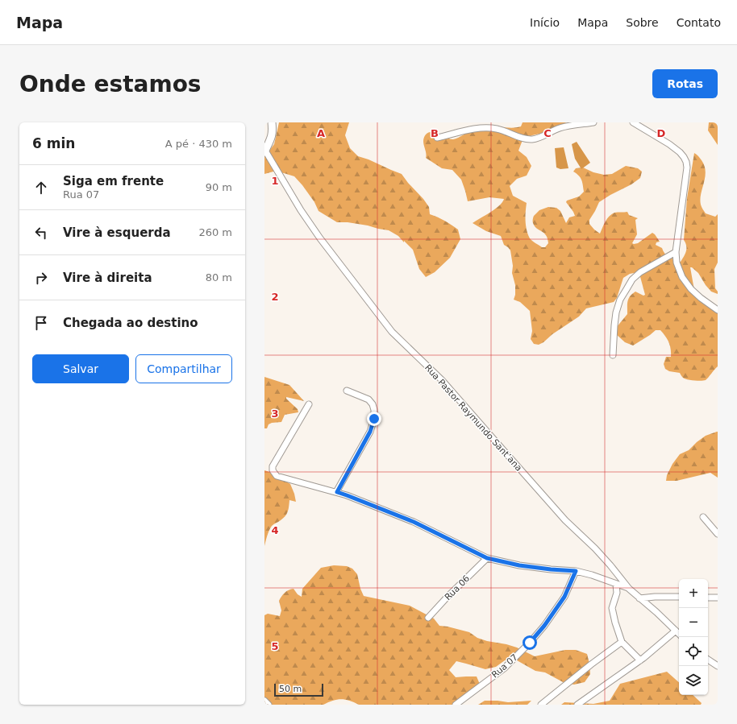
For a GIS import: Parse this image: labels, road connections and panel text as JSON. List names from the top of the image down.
{
  "streets": {
    "street": ["Rua Pastor Raymundo Sant’ana", "Rua 06", "Rua 07"]
  },
  "scale_bar": "50 m",
  "page": {
    "header": "Mapa",
    "nav": [
      "Início",
      "Mapa",
      "Sobre",
      "Contato"
    ],
    "buttons": [
      "Rotas",
      ["Salvar", "Compartilhar"]
    ],
    "title": "Onde estamos",
    "heading": ["6 min", "A pé · 430 m"],
    "list": [
      ["Siga em frente", "Rua 07", "90 m"],
      ["Vire à esquerda", "260 m"],
      ["Vire à direita", "80 m"],
      "Chegada ao destino"
    ],
    "map_buttons": ["+", "−"],
    "scale": "50 m"
  },
  "grid": {
    "columns": [
      "A",
      "B",
      "C",
      "D"
    ],
    "rows": [
      "1",
      "2",
      "3",
      "4",
      "5"
    ]
  }
}
